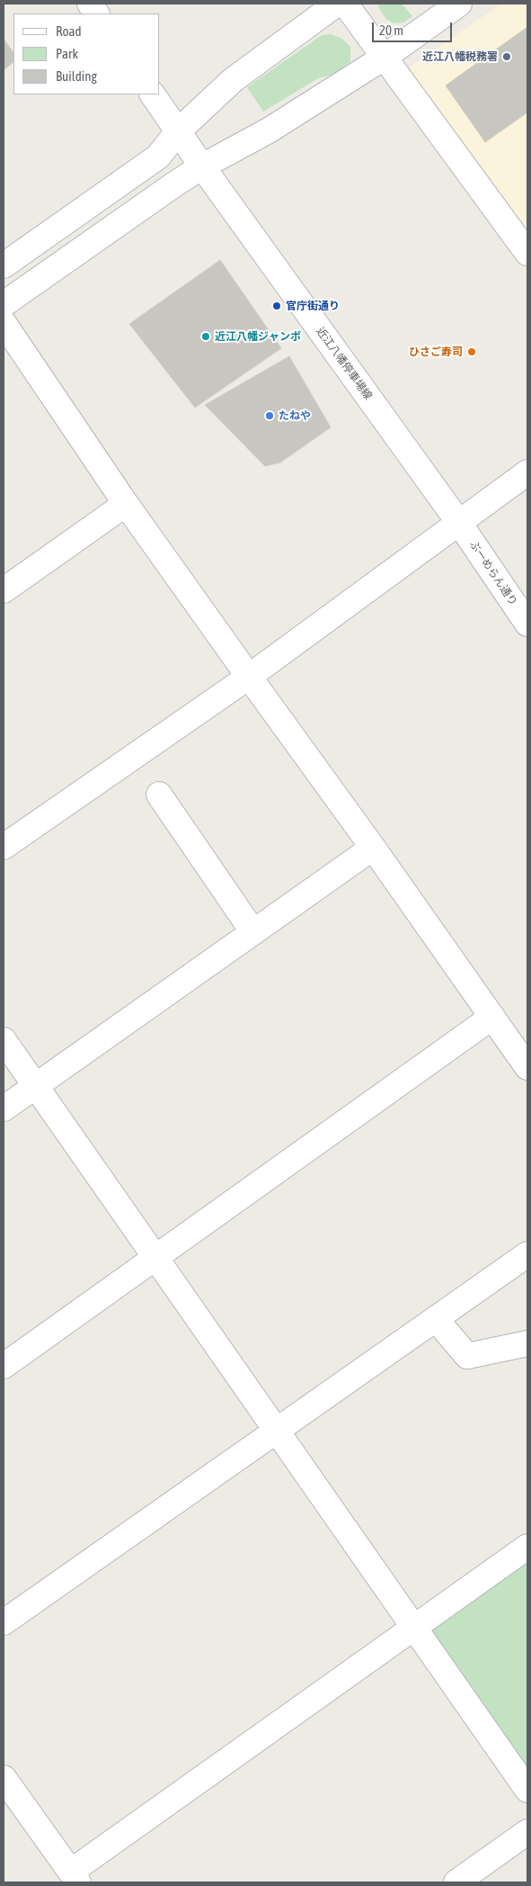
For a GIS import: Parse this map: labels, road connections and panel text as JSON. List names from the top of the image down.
{
  "streets": {
    "street": ["近江八幡停車場線", "ぶーめらん通り"]
  },
  "crossings": [
    ["近江八幡停車場線", "ぶーめらん通り"]
  ],
  "places": [
    "近江八幡税務署",
    "官庁街通り",
    "近江八幡ジャンボ",
    "ひさご寿司",
    "たねや"
  ],
  "legend": ["Road", "Park", "Building"],
  "scale_bar": "20 m"
}
